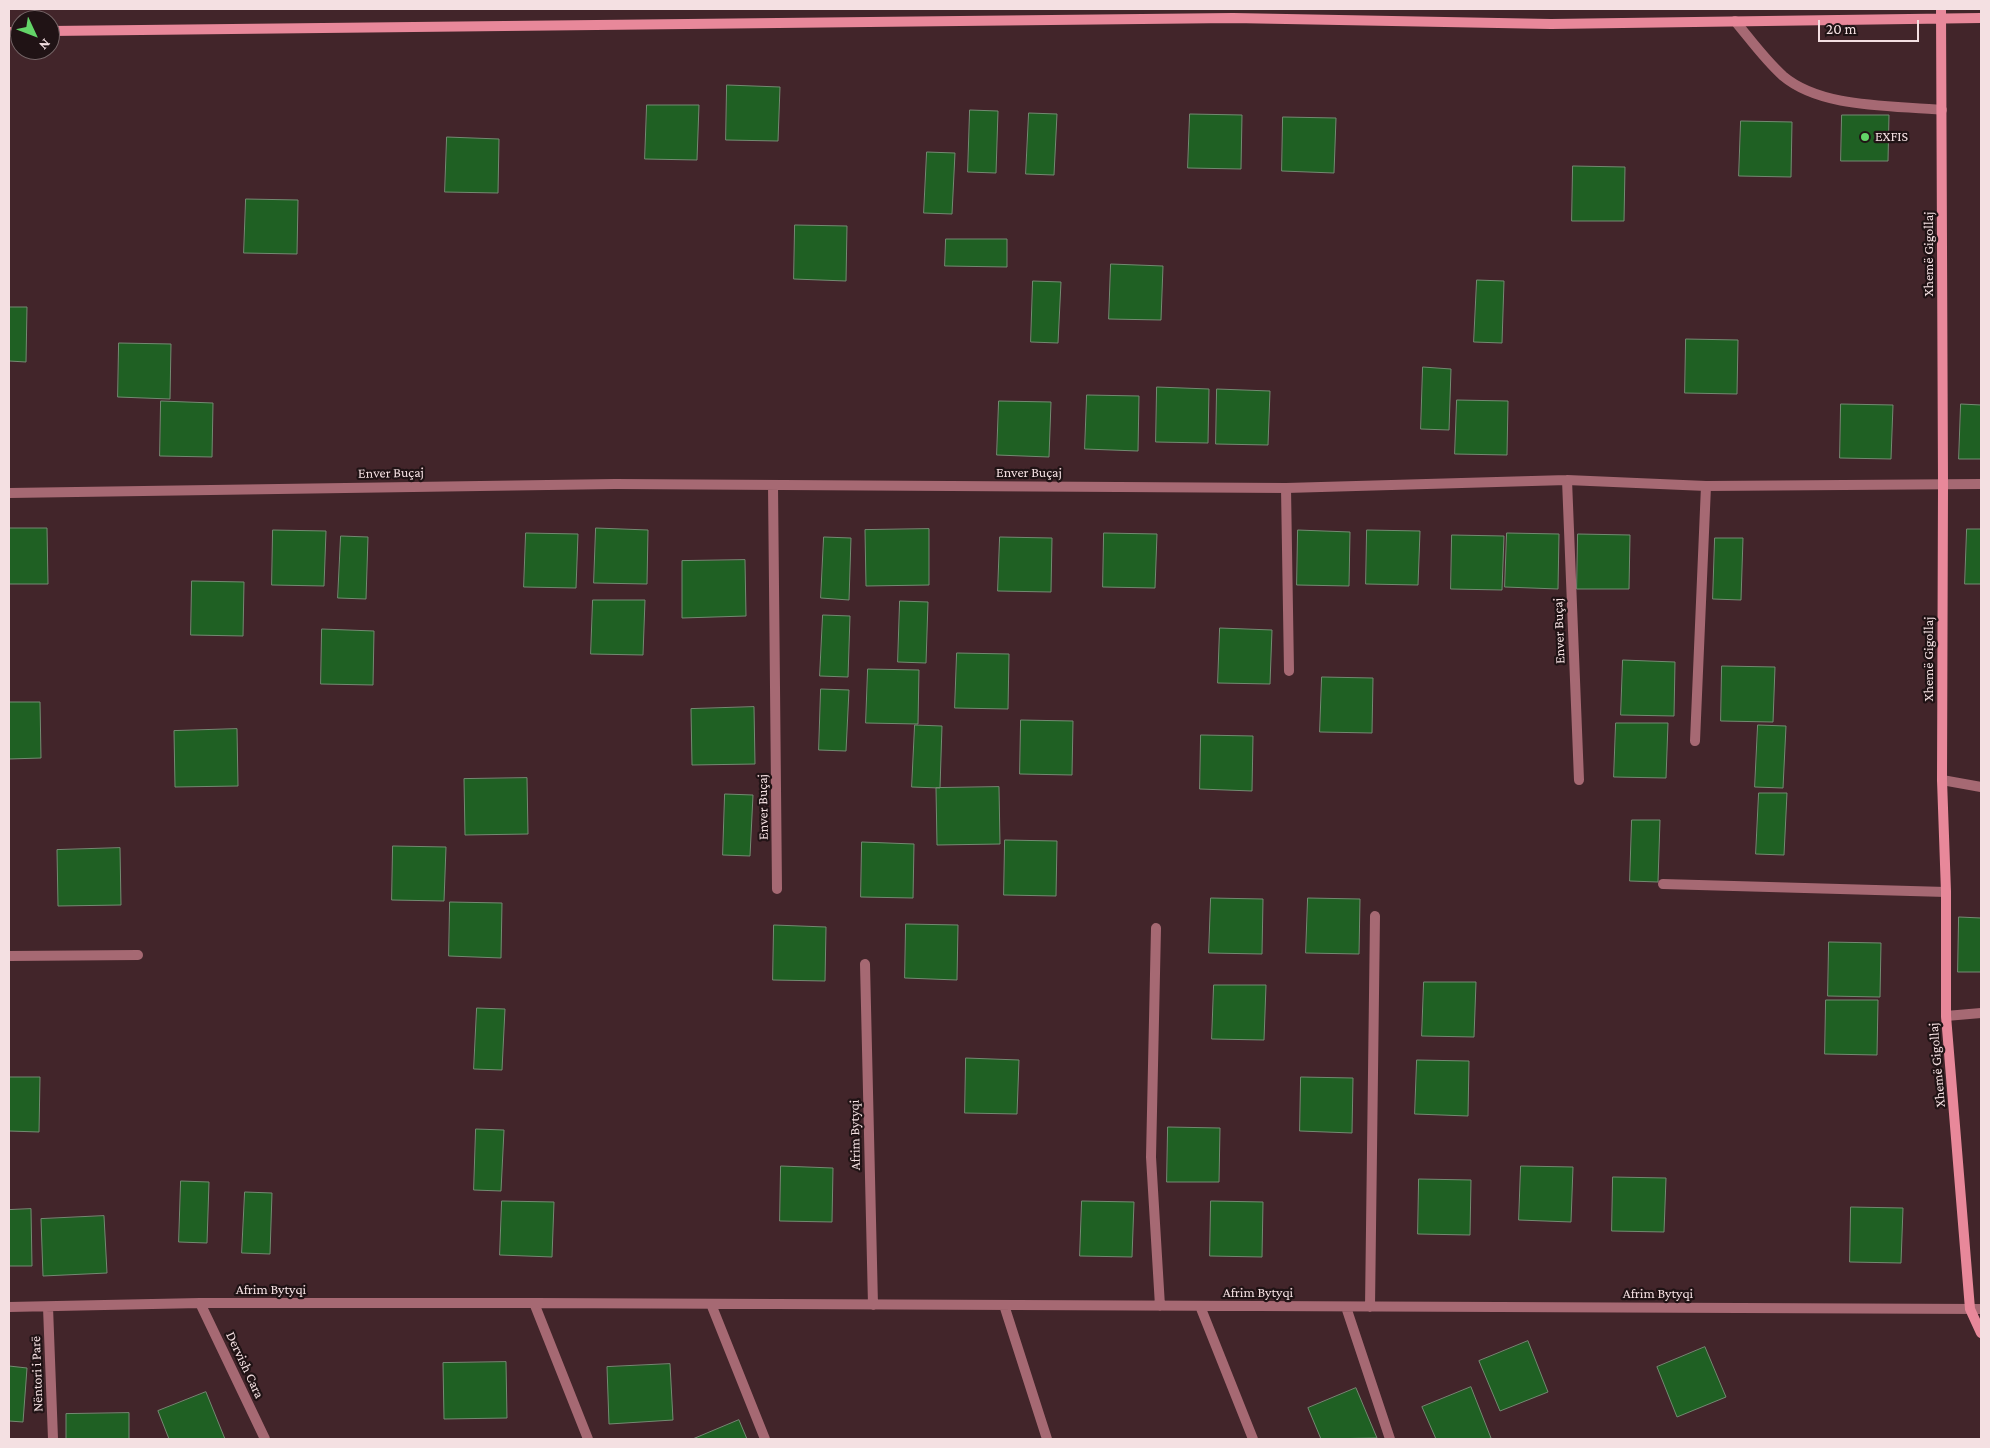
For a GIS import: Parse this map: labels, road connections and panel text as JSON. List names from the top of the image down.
{
  "streets": {
    "main road": ["Xhemë Gigollaj"],
    "street": [
      "Enver Buçaj",
      "Afrim Bytyqi",
      "Dervish Cara",
      "Nëntori i Parë"
    ]
  },
  "crossings": [
    ["Xhemë Gigollaj", "Enver Buçaj"],
    ["Xhemë Gigollaj", "Afrim Bytyqi"],
    ["Afrim Bytyqi", "Dervish Cara"],
    ["Afrim Bytyqi", "Nëntori i Parë"]
  ],
  "places": ["EXFIS"],
  "scale_bar": "20 m",
  "north": "bottom right"
}
